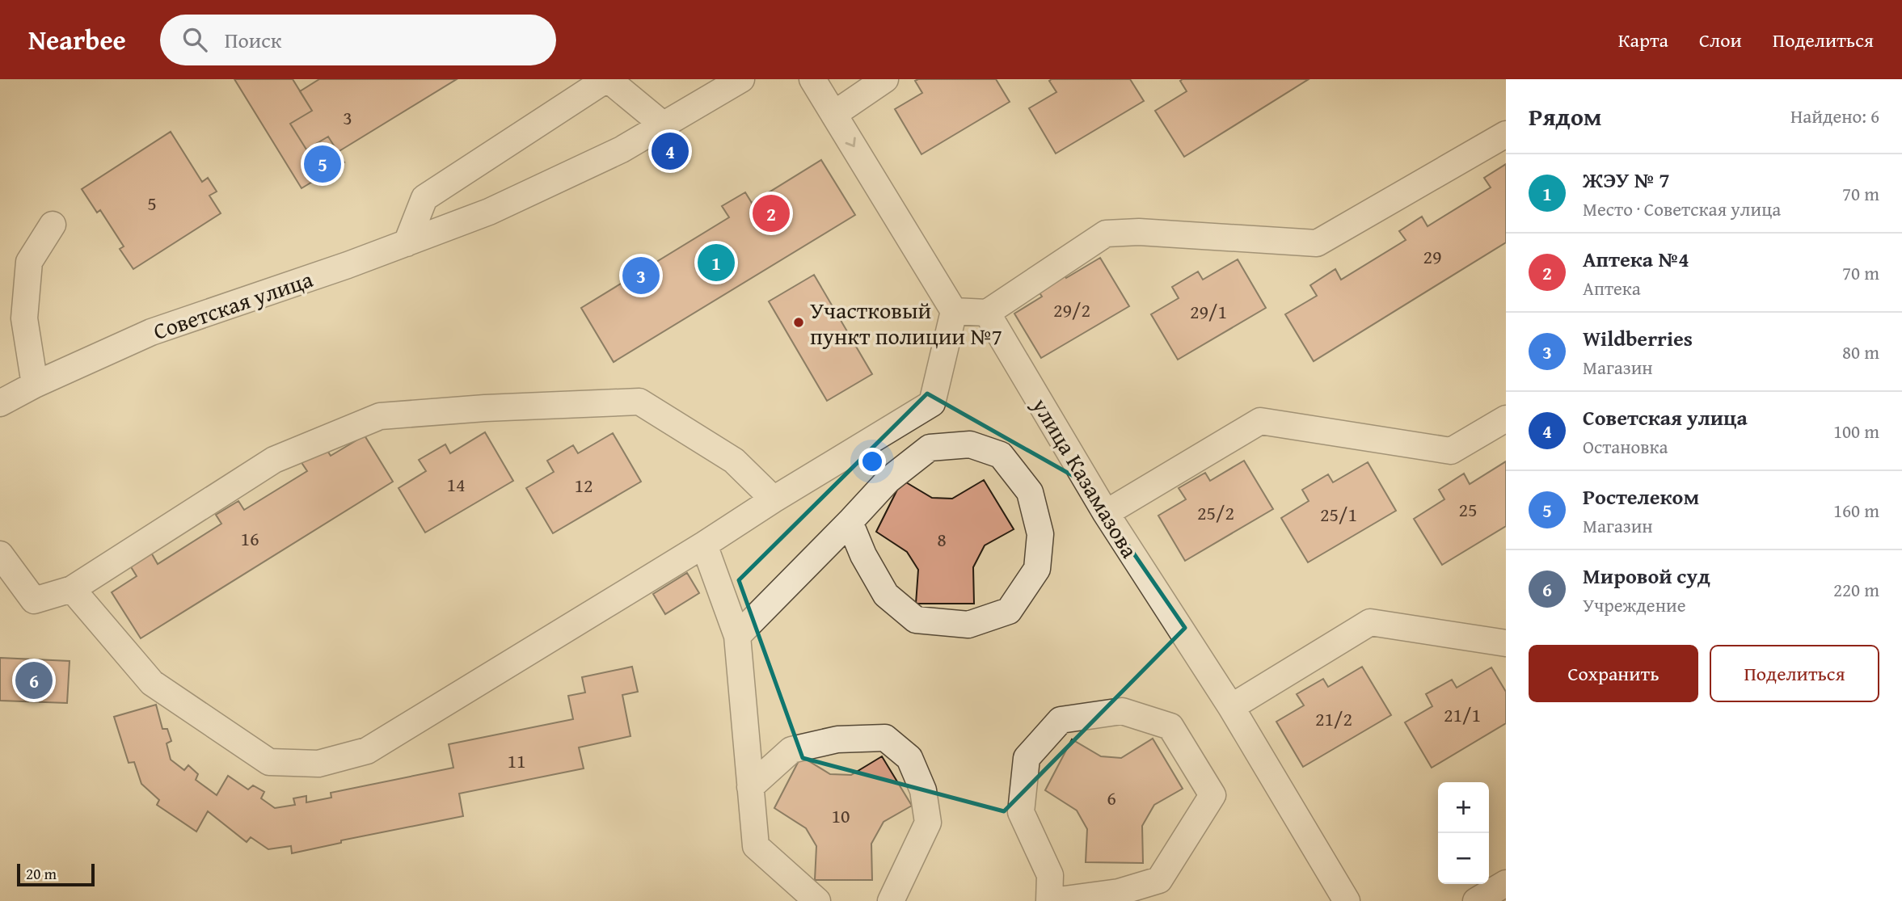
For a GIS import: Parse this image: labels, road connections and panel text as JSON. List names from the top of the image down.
{
  "streets": {
    "street": ["Советская улица", "улица Казамазова"]
  },
  "places": ["Участковый пункт полиции №7"],
  "house_numbers": [
    "3",
    "5",
    "29",
    "29/2",
    "29/1",
    "14",
    "12",
    "25",
    "25/2",
    "25/1",
    "16",
    "8",
    "21/1",
    "21/2",
    "11",
    "6",
    "10"
  ],
  "scale_bar": "20 m",
  "page": {
    "header": "Nearbee",
    "search": "Поиск",
    "nav": ["Карта", "Слои", "Поделиться"],
    "heading": ["Рядом", "Найдено: 6"],
    "pins": [
      "4",
      "5",
      "2",
      "1",
      "3",
      "6"
    ],
    "list": [
      {
        "mark": "1",
        "name": "ЖЭУ № 7",
        "note": "Место · Советская улица",
        "value": "70 m"
      },
      {
        "mark": "2",
        "name": "Аптека №4",
        "note": "Аптека",
        "value": "70 m"
      },
      {
        "mark": "3",
        "name": "Wildberries",
        "note": "Магазин",
        "value": "80 m"
      },
      {
        "mark": "4",
        "name": "Советская улица",
        "note": "Остановка",
        "value": "100 m"
      },
      {
        "mark": "5",
        "name": "Ростелеком",
        "note": "Магазин",
        "value": "160 m"
      },
      {
        "mark": "6",
        "name": "Мировой суд",
        "note": "Учреждение",
        "value": "220 m"
      }
    ],
    "buttons": ["Сохранить", "Поделиться"],
    "map_buttons": ["+", "−"],
    "scale": "20 m"
  }
}
